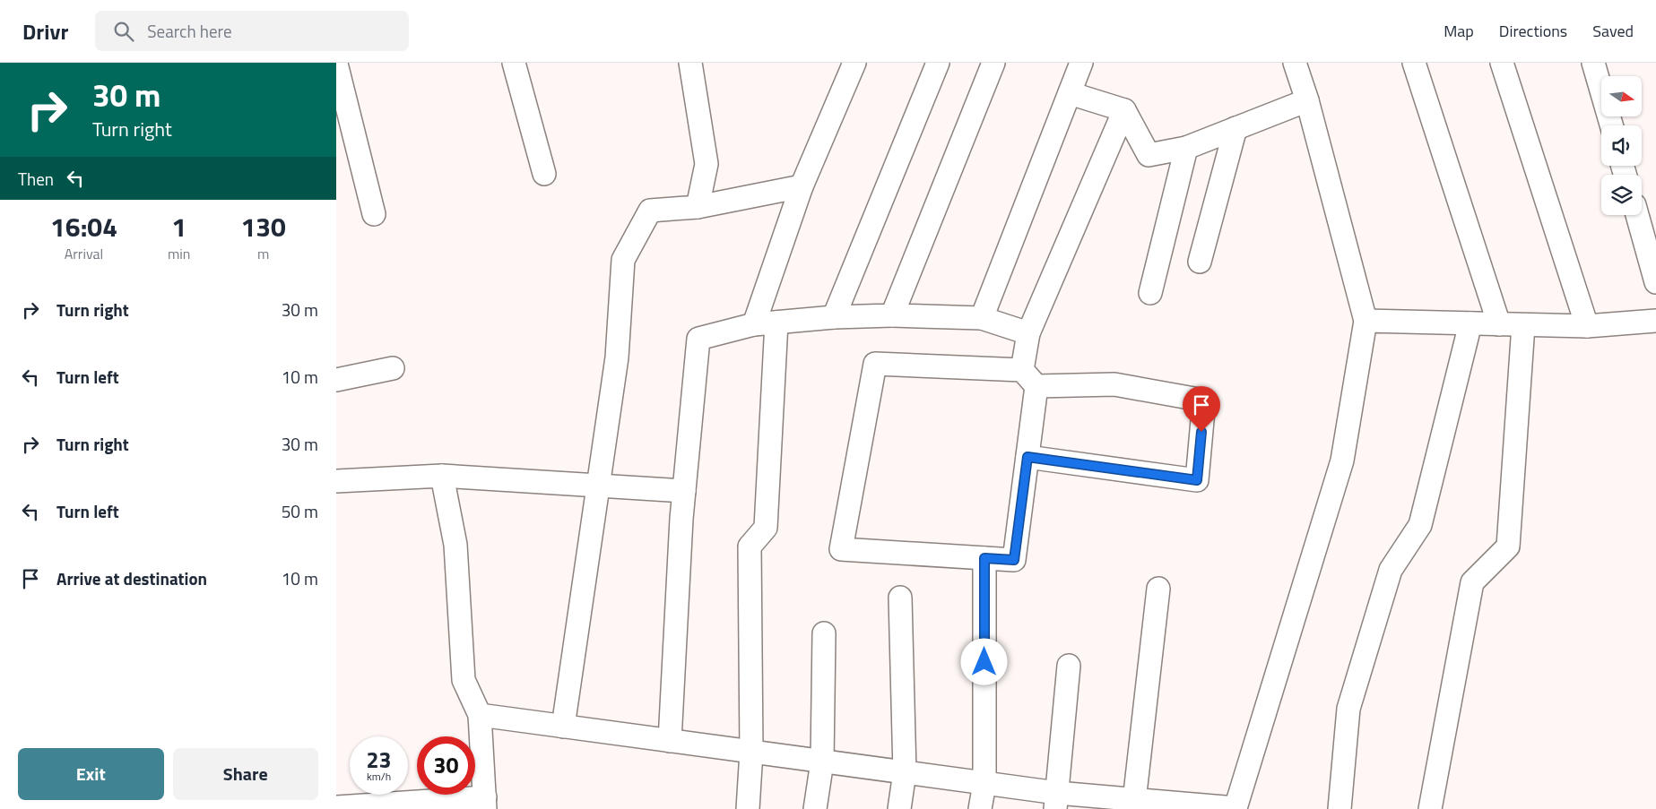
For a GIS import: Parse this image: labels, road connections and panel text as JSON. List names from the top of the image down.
{
  "north": "right",
  "page": {
    "header": "Drivr",
    "search": "Search here",
    "nav": ["Map", "Directions", "Saved"],
    "turn": ["30 m", "Turn right"],
    "then": "Then",
    "eta": [
      "16:04",
      "Arrival",
      "1",
      "min",
      "130",
      "m"
    ],
    "list": [
      {
        "name": "Turn right",
        "value": "30 m"
      },
      {
        "name": "Turn left",
        "value": "10 m"
      },
      {
        "name": "Turn right",
        "value": "30 m"
      },
      {
        "name": "Turn left",
        "value": "50 m"
      },
      {
        "name": "Arrive at destination",
        "value": "10 m"
      }
    ],
    "speed": "23 km/h",
    "limit": "30",
    "buttons": ["Exit", "Share"]
  }
}
